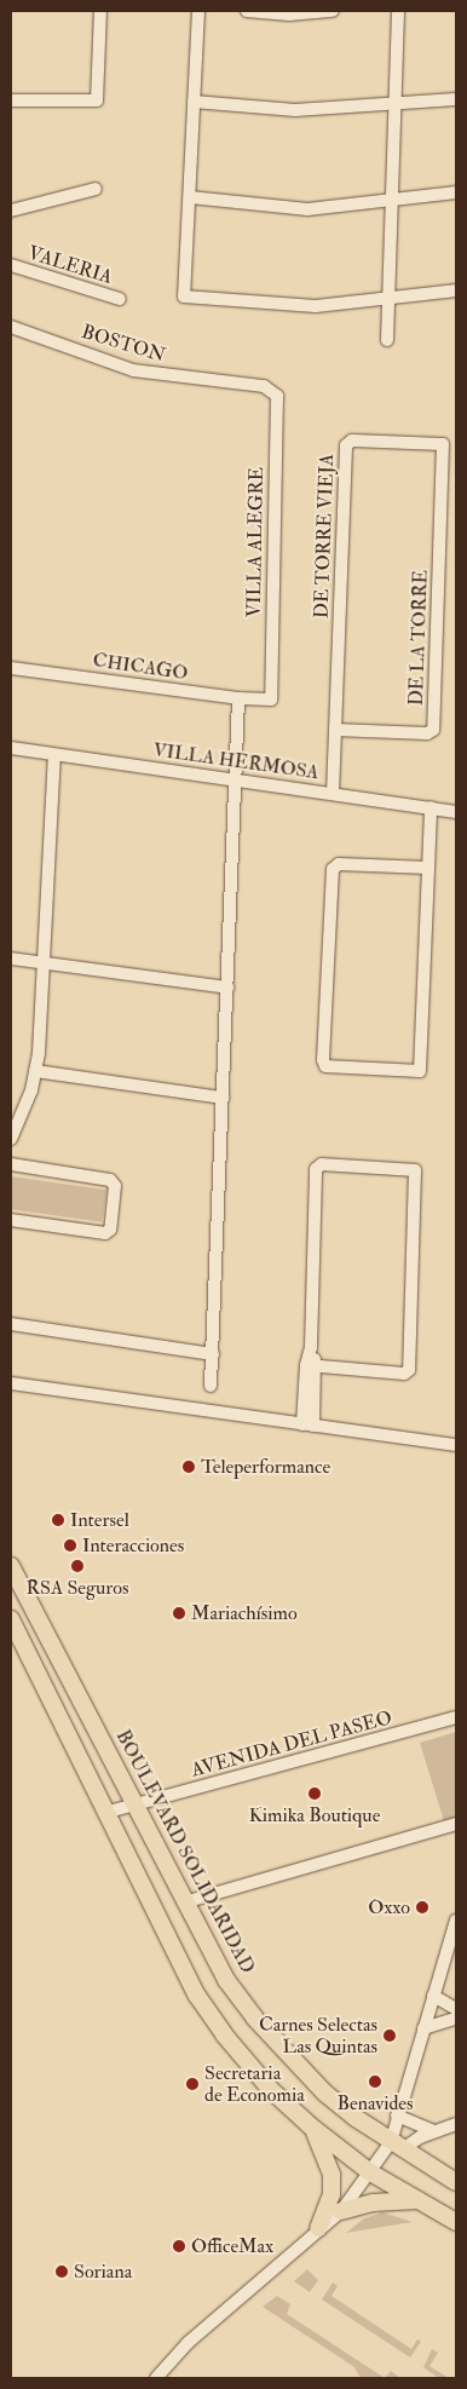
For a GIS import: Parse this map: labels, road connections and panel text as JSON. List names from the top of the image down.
{
  "streets": {
    "main road": ["BOULEVARD SOLIDARIDAD"],
    "street": [
      "VALERIA",
      "BOSTON",
      "DE TORRE VIEJA",
      "VILLA ALEGRE",
      "DE LA TORRE",
      "CHICAGO",
      "VILLA HERMOSA",
      "AVENIDA DEL PASEO"
    ]
  },
  "crossings": [
    ["BOSTON", "VILLA ALEGRE"],
    ["DE TORRE VIEJA", "DE LA TORRE"],
    ["DE TORRE VIEJA", "VILLA HERMOSA"],
    ["VILLA ALEGRE", "CHICAGO"],
    ["AVENIDA DEL PASEO", "BOULEVARD SOLIDARIDAD"]
  ],
  "places": [
    "Teleperformance",
    "Intersel",
    "Interacciones",
    "RSA Seguros",
    "Mariachísimo",
    "Kimika Boutique",
    "Oxxo",
    "Carnes Selectas Las Quintas",
    "Benavides",
    "Secretaria de Economia",
    "OfficeMax",
    "Soriana"
  ]
}
